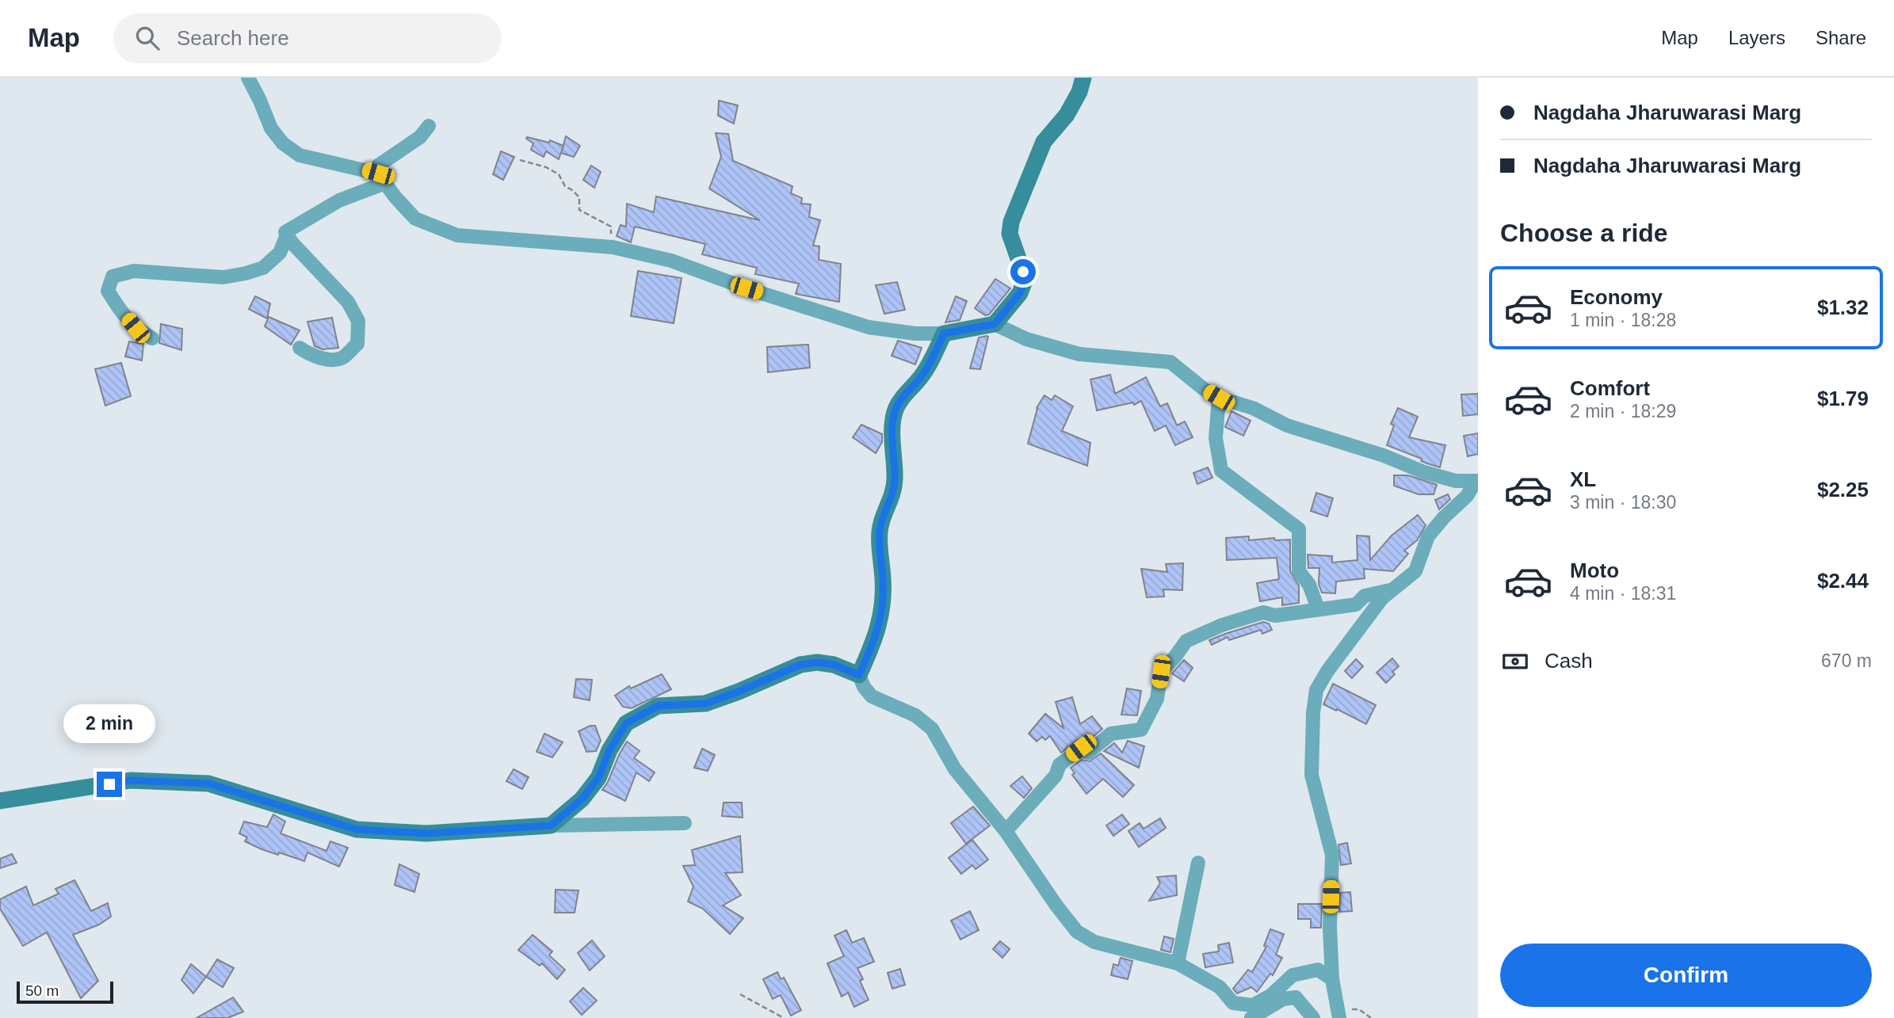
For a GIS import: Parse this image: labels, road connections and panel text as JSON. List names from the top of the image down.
{
  "scale_bar": "50 m",
  "page": {
    "header": "Map",
    "search": "Search here",
    "nav": ["Map", "Layers", "Share"],
    "banner": ["Nagdaha Jharuwarasi Marg", "Nagdaha Jharuwarasi Marg"],
    "heading": "Choose a ride",
    "list": [
      {
        "name": "Economy",
        "note": "1 min · 18:28",
        "value": "$1.32"
      },
      {
        "name": "Comfort",
        "note": "2 min · 18:29",
        "value": "$1.79"
      },
      {
        "name": "XL",
        "note": "3 min · 18:30",
        "value": "$2.25"
      },
      {
        "name": "Moto",
        "note": "4 min · 18:31",
        "value": "$2.44"
      }
    ],
    "pay": ["Cash", "670 m"],
    "bubble": "2 min",
    "buttons": "Confirm",
    "scale": "50 m"
  }
}
